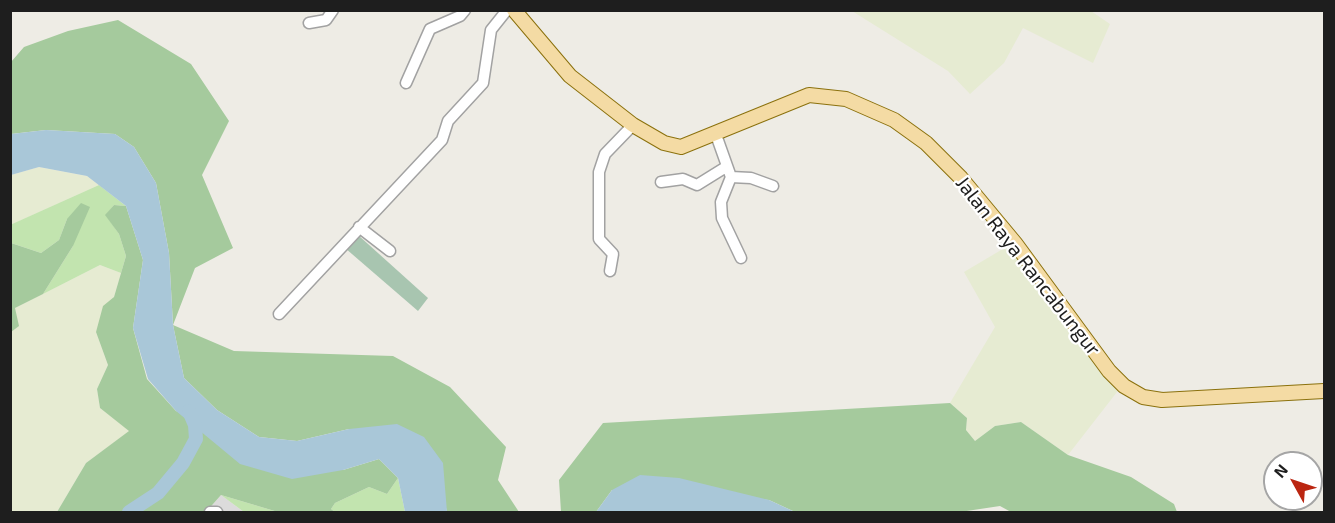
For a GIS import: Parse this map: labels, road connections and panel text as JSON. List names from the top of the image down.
{
  "streets": {
    "main road": ["Jalan Raya Rancabungur"]
  },
  "north": "top left"
}
